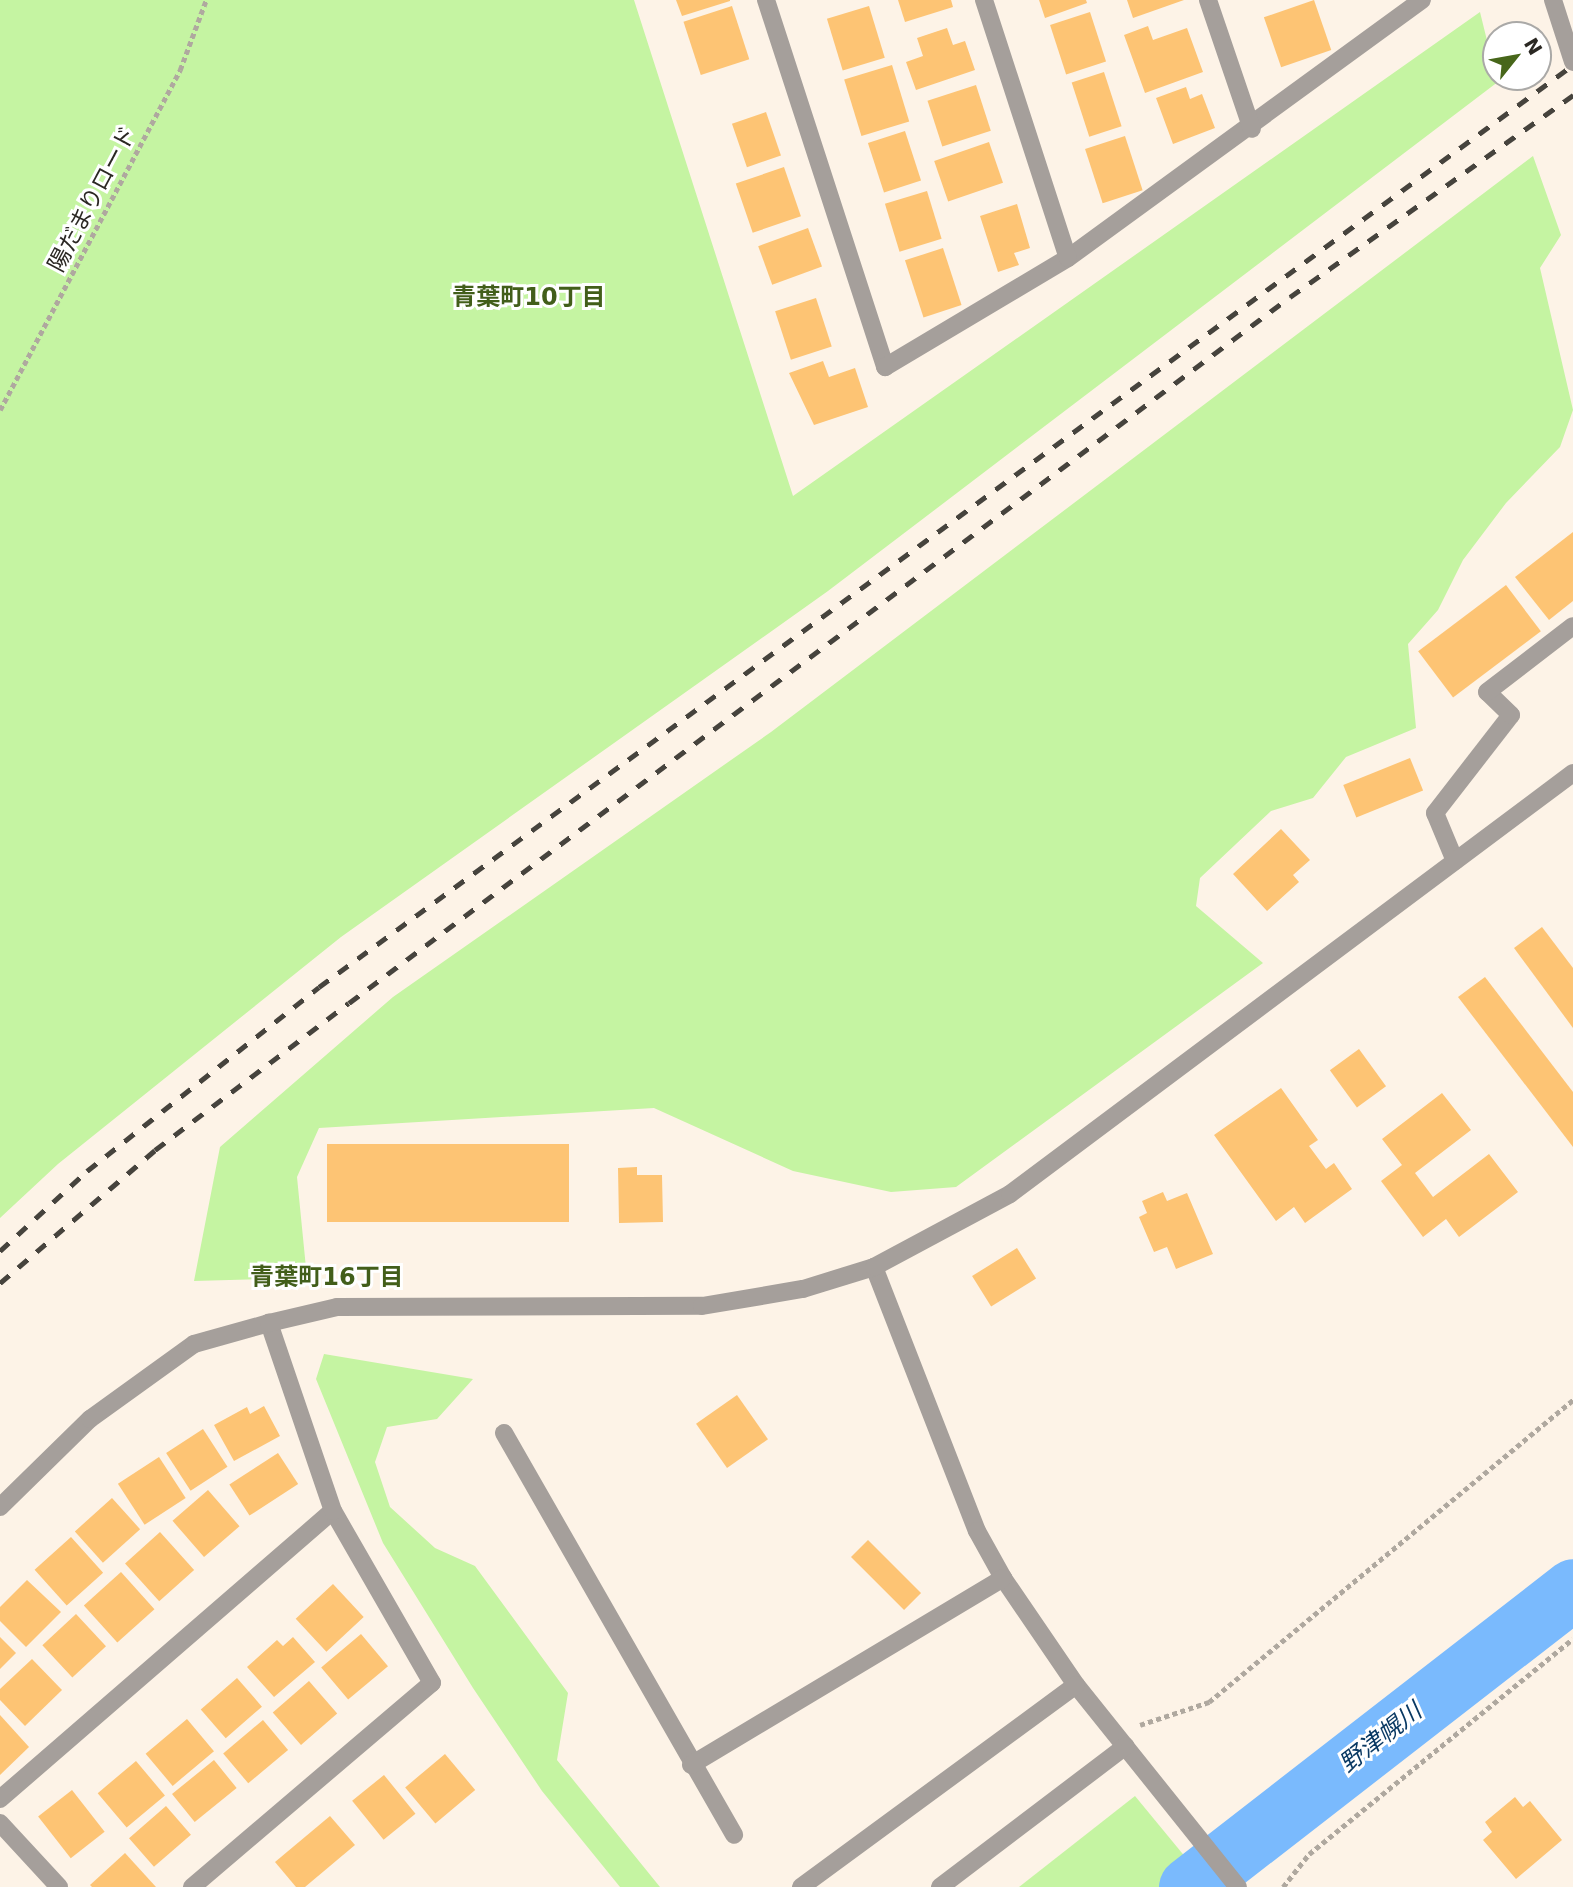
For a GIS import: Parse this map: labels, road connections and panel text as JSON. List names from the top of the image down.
{
  "streets": {
    "path": ["陽だまりロード"]
  },
  "districts": ["青葉町10丁目", "青葉町16丁目"],
  "water": ["野津幌川"],
  "north": "top right"
}
